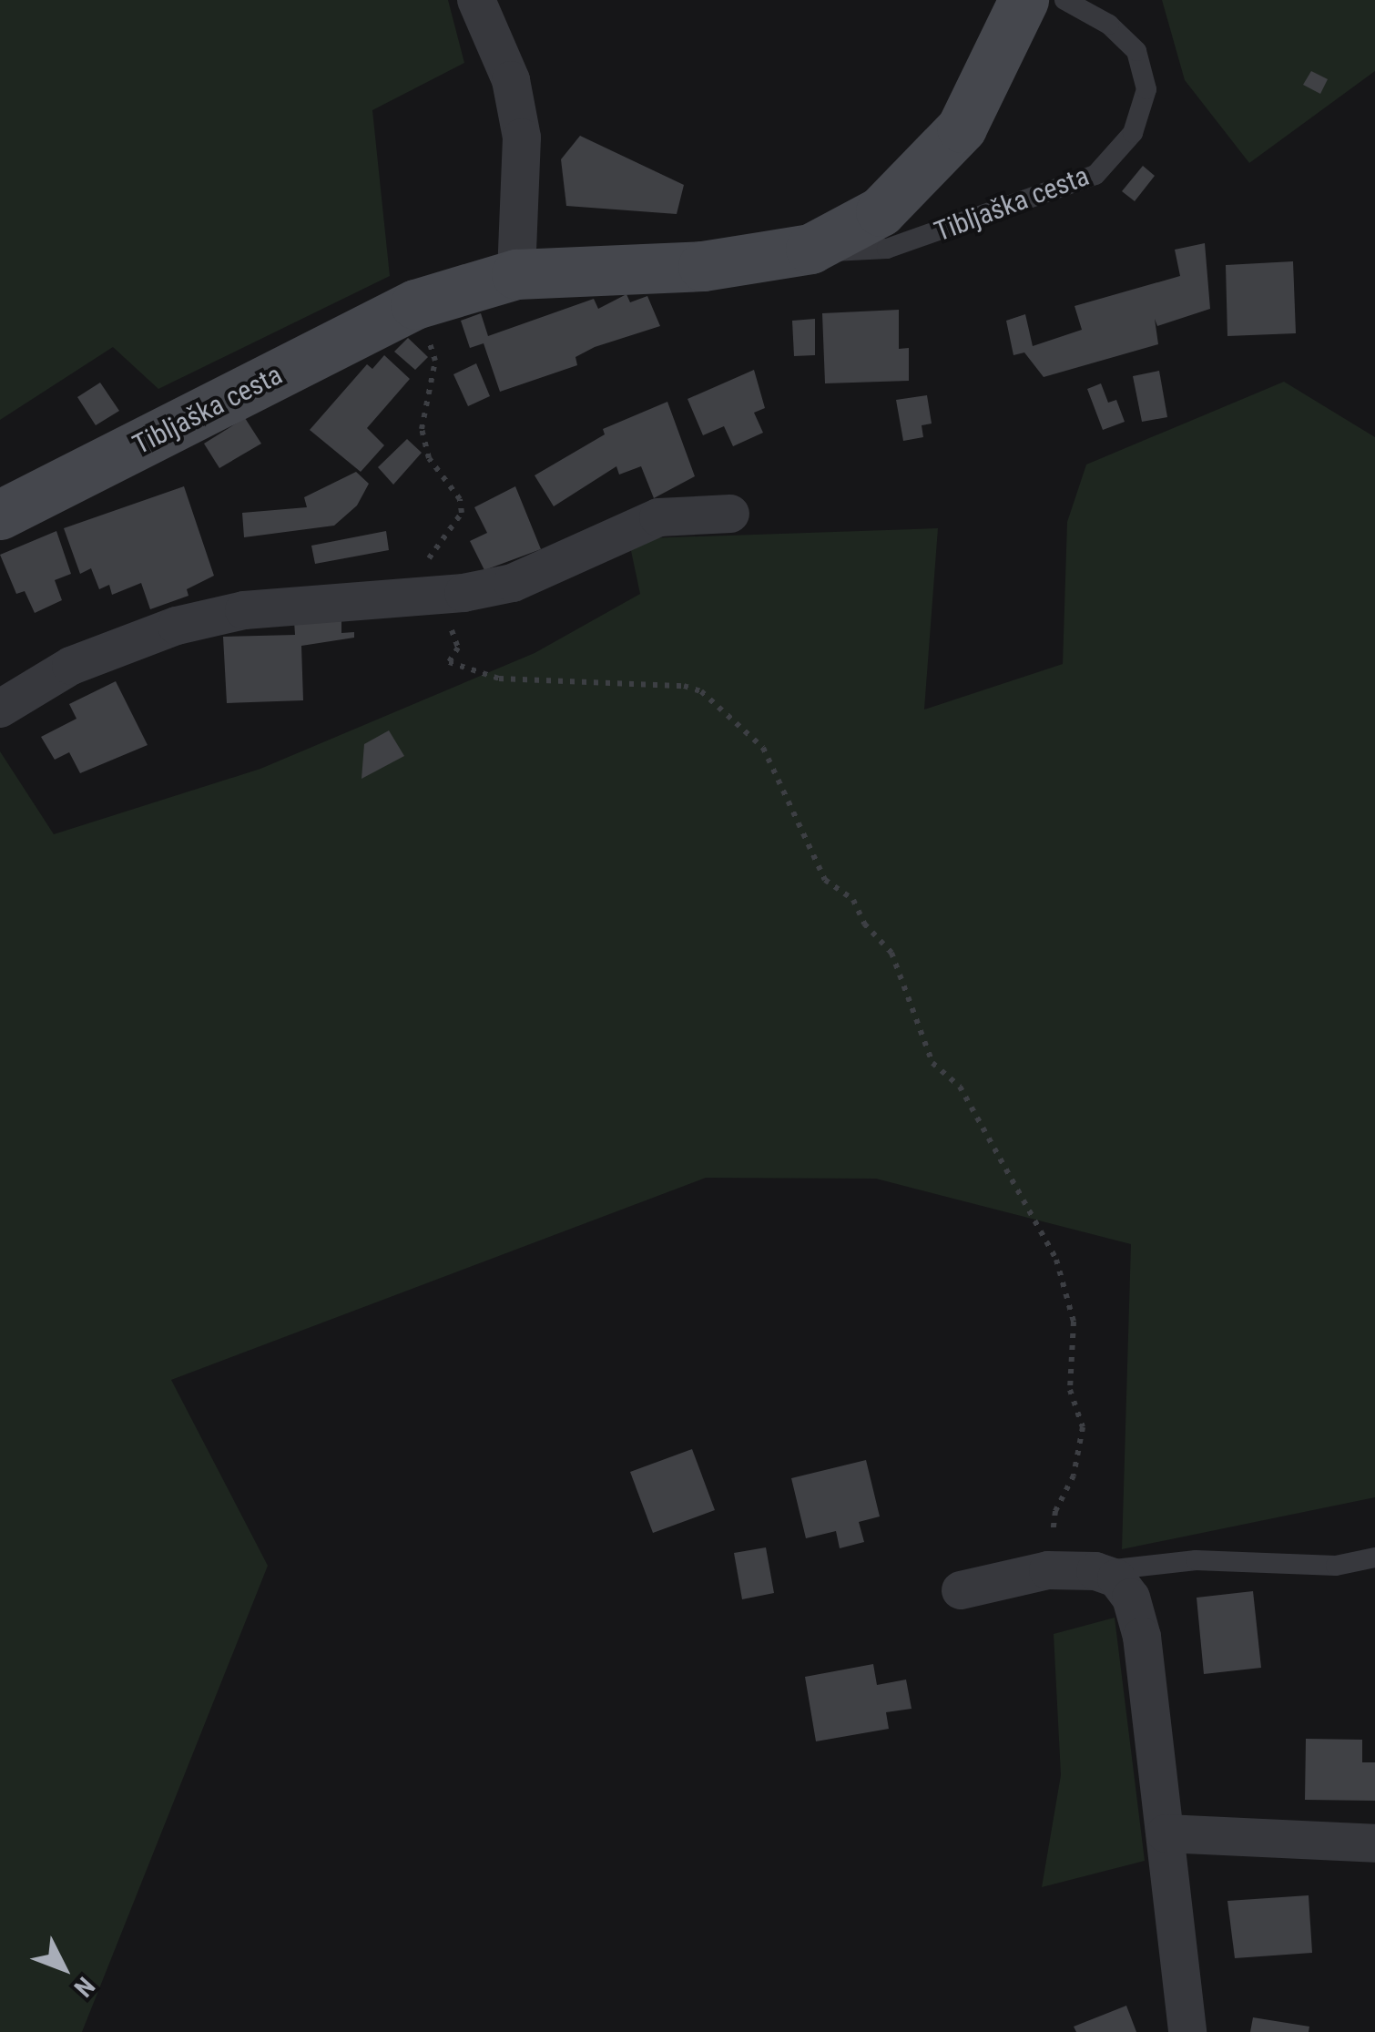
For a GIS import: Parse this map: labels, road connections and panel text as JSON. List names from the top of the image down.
{
  "streets": {
    "street": ["Tibljaška cesta"]
  },
  "north": "bottom right"
}
